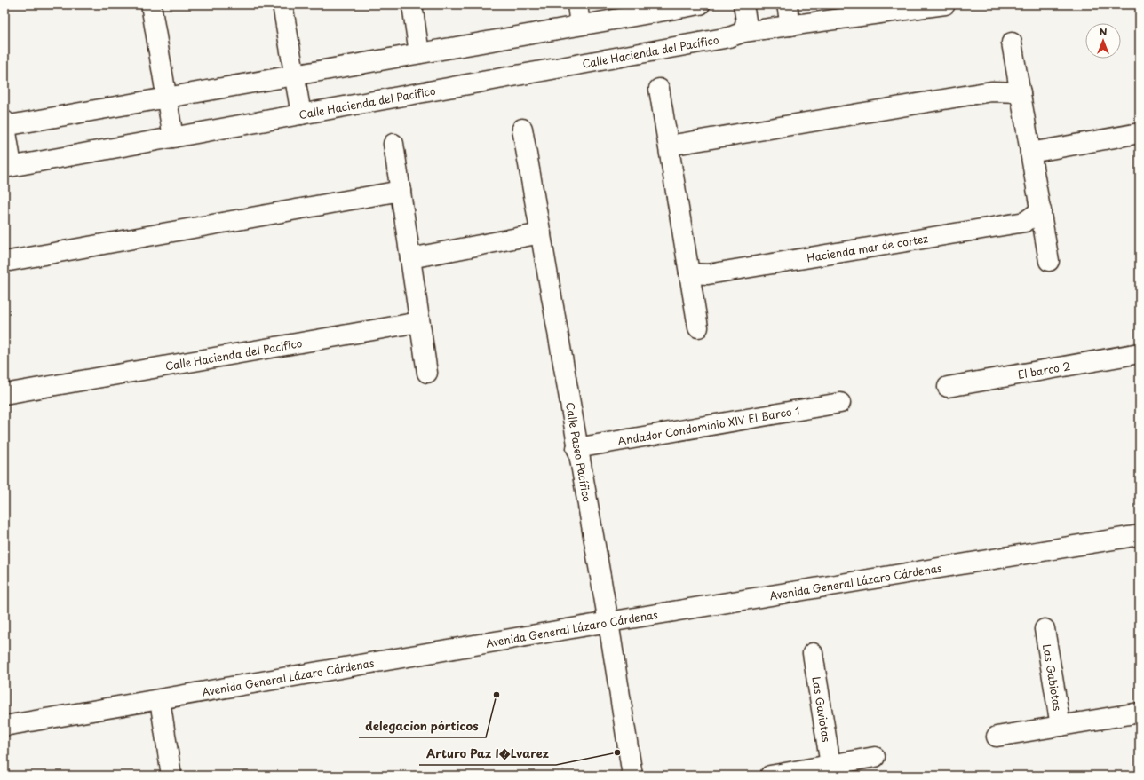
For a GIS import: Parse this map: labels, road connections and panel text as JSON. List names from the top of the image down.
{
  "streets": {
    "street": [
      "Calle Hacienda del Pacífico",
      "Hacienda mar de cortez",
      "El barco 2",
      "Andador Condominio XIV El Barco 1",
      "Calle Paseo Pacífico",
      "Avenida General Lázaro Cárdenas",
      "Las Gabiotas",
      "Las Gaviotas"
    ]
  },
  "crossings": [
    ["Andador Condominio XIV El Barco 1", "Calle Paseo Pacífico"],
    ["Calle Paseo Pacífico", "Avenida General Lázaro Cárdenas"]
  ],
  "places": ["delegacion pórticos", "Arturo Paz I�Lvarez"],
  "north": "top"
}
